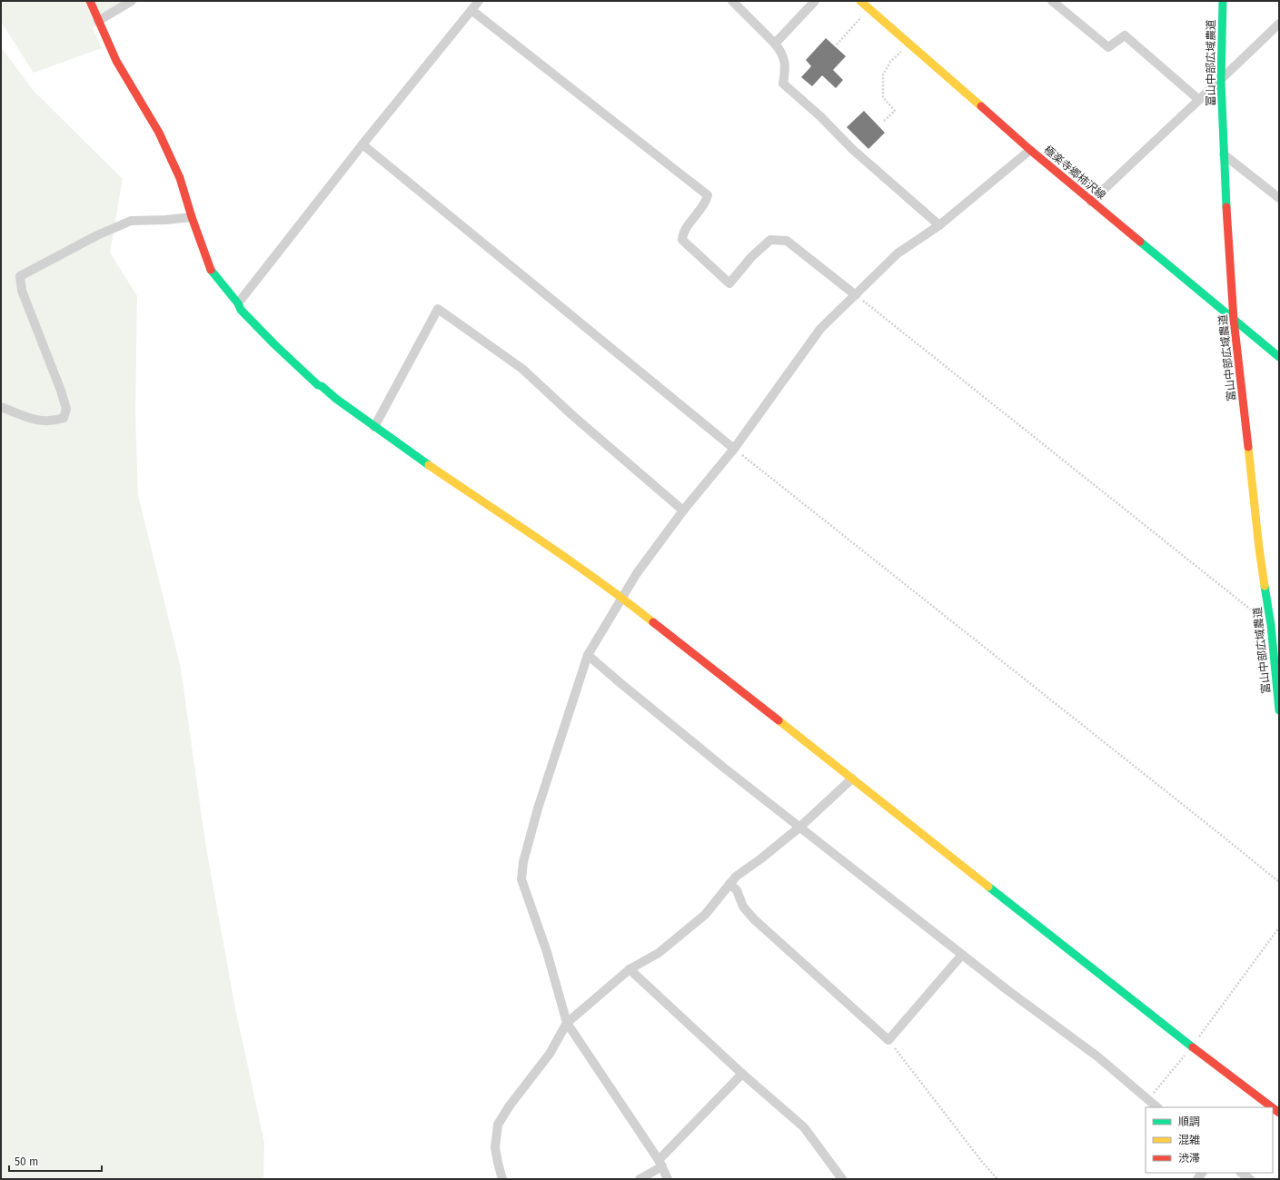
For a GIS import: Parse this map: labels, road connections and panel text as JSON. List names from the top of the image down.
{
  "streets": {
    "street": ["富山中部広域農道", "極楽寺郷柿沢線"]
  },
  "crossings": [
    ["富山中部広域農道", "極楽寺郷柿沢線"]
  ],
  "legend": ["順調", "混雑", "渋滞"],
  "scale_bar": "50 m"
}
